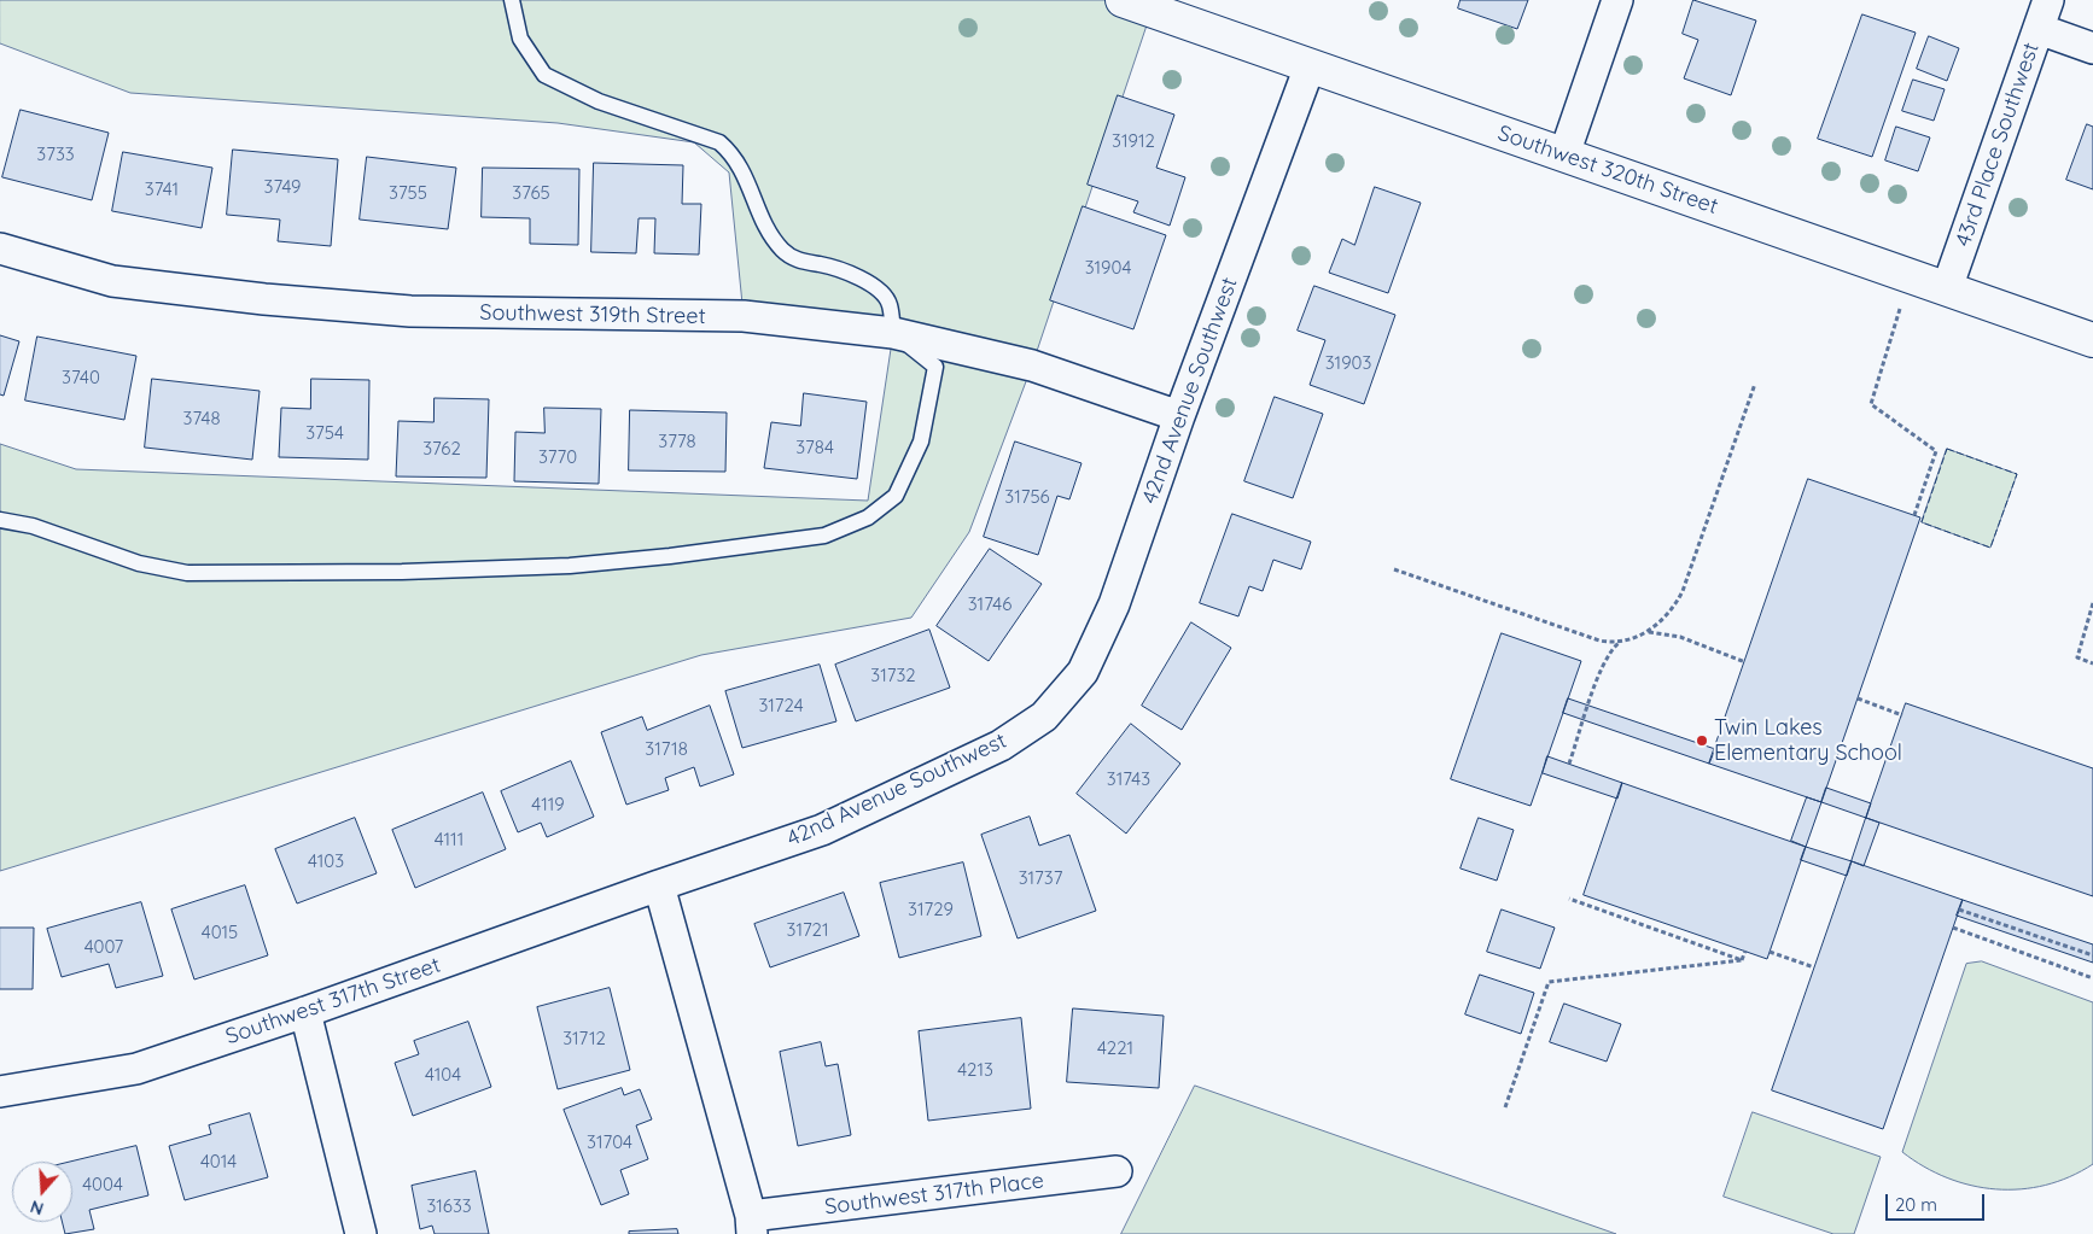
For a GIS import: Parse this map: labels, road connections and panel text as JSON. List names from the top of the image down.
{
  "streets": {
    "main road": ["Southwest 320th Street"],
    "street": [
      "43rd Place Southwest",
      "Southwest 319th Street",
      "42nd Avenue Southwest",
      "Southwest 317th Street",
      "Southwest 317th Place"
    ]
  },
  "crossings": [
    ["43rd Place Southwest", "Southwest 320th Street"],
    ["Southwest 320th Street", "42nd Avenue Southwest"],
    ["Southwest 319th Street", "42nd Avenue Southwest"],
    ["42nd Avenue Southwest", "Southwest 317th Street"]
  ],
  "places": ["Twin Lakes Elementary School"],
  "house_numbers": [
    "31912",
    "3733",
    "3749",
    "3741",
    "3755",
    "3765",
    "31904",
    "31903",
    "3740",
    "3748",
    "3754",
    "3778",
    "3784",
    "3762",
    "3770",
    "31756",
    "31746",
    "31732",
    "31724",
    "31718",
    "31743",
    "4119",
    "4111",
    "4103",
    "31737",
    "31729",
    "31721",
    "4015",
    "4007",
    "31712",
    "4221",
    "4213",
    "4104",
    "31704",
    "4014",
    "4004",
    "31633"
  ],
  "scale_bar": "20 m",
  "north": "bottom"
}
